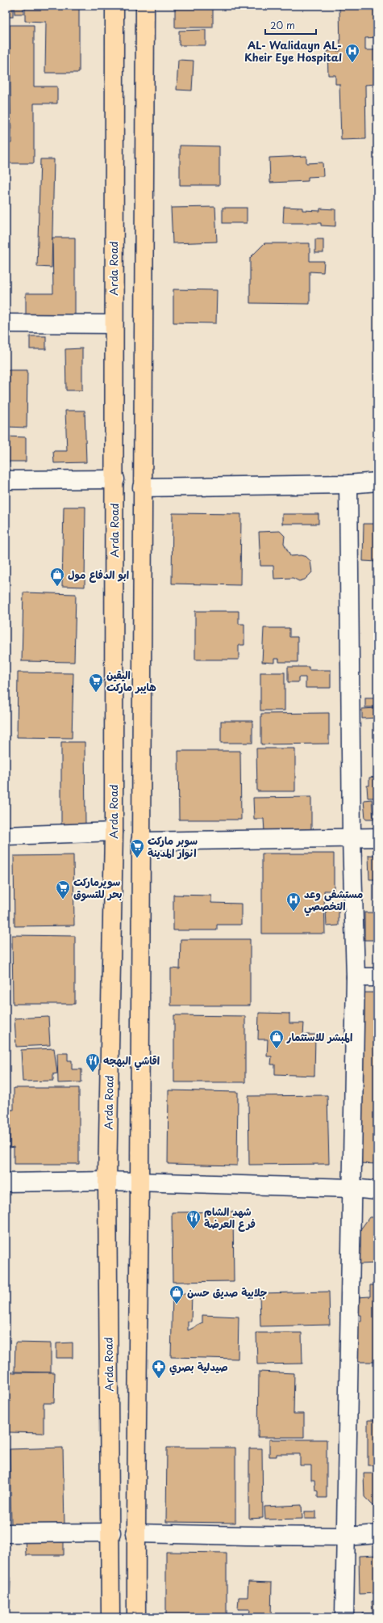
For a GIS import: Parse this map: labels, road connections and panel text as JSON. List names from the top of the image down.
{
  "streets": {
    "main road": ["Arda Road"]
  },
  "places": {
    "hospital": ["AL- Walidayn AL- Kheir Eye Hospital", "مستشفى وعد التخصصي"],
    "shop": ["ابو الدفاع مول", "المبشر للاستثمار", "جلابية صديق حسن"],
    "supermarket": ["اليقين هايبر ماركت", "سوبر ماركت انوار المدينة", "سوپرمارکت بحر للتسوق"],
    "restaurant": ["اقاشي البهجه", "شهد الشام فرع العرضة"],
    "pharmacy": ["صيدلية بصري"]
  },
  "scale_bar": "20 m"
}
